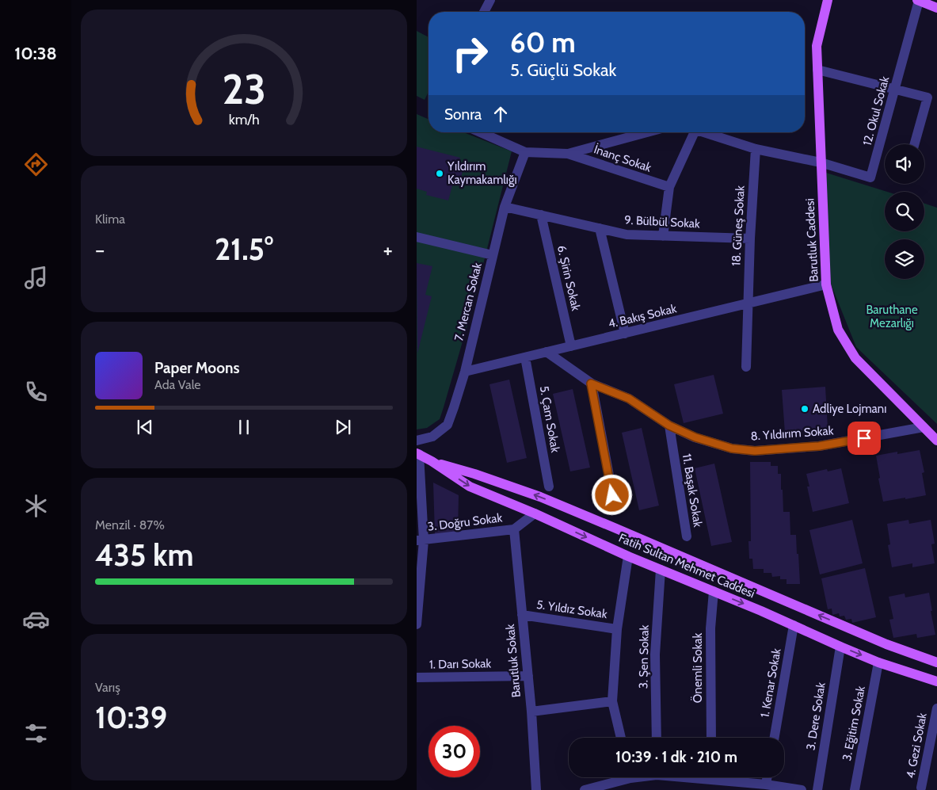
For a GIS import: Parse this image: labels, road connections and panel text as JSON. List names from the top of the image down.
{
  "streets": {
    "main road": ["Barutluk Caddesi", "Fatih Sultan Mehmet Caddesi"],
    "street": [
      "12. Okul Sokak",
      "İnanç Sokak",
      "9. Bülbül Sokak",
      "18. Güneş Sokak",
      "6. Şirin Sokak",
      "7. Mercan Sokak",
      "4. Bakış Sokak",
      "5. Çam Sokak",
      "8. Yıldırım Sokak",
      "11. Başak Sokak",
      "3. Doğru Sokak",
      "5. Yıldız Sokak",
      "3. Şen Sokak",
      "Barutluk Sokak",
      "1. Darı Sokak",
      "Önemli Sokak",
      "1. Kenar Sokak",
      "3. Dere Sokak",
      "3. Eğitim Sokak",
      "4. Gezi Sokak"
    ]
  },
  "crossings": [
    ["12. Okul Sokak", "Barutluk Caddesi"],
    ["9. Bülbül Sokak", "18. Güneş Sokak"],
    ["9. Bülbül Sokak", "6. Şirin Sokak"],
    ["9. Bülbül Sokak", "7. Mercan Sokak"],
    ["18. Güneş Sokak", "4. Bakış Sokak"],
    ["Barutluk Caddesi", "4. Bakış Sokak"],
    ["Barutluk Caddesi", "8. Yıldırım Sokak"],
    ["6. Şirin Sokak", "4. Bakış Sokak"],
    ["7. Mercan Sokak", "4. Bakış Sokak"],
    ["4. Bakış Sokak", "5. Çam Sokak"],
    ["4. Bakış Sokak", "8. Yıldırım Sokak"],
    ["8. Yıldırım Sokak", "11. Başak Sokak"],
    ["3. Doğru Sokak", "Fatih Sultan Mehmet Caddesi"],
    ["3. Doğru Sokak", "Barutluk Sokak"],
    ["Fatih Sultan Mehmet Caddesi", "5. Yıldız Sokak"],
    ["Fatih Sultan Mehmet Caddesi", "3. Şen Sokak"],
    ["Fatih Sultan Mehmet Caddesi", "Önemli Sokak"],
    ["Fatih Sultan Mehmet Caddesi", "1. Kenar Sokak"],
    ["Fatih Sultan Mehmet Caddesi", "3. Dere Sokak"],
    ["Fatih Sultan Mehmet Caddesi", "3. Eğitim Sokak"],
    ["5. Yıldız Sokak", "Barutluk Sokak"],
    ["Barutluk Sokak", "1. Darı Sokak"]
  ],
  "parks": ["Baruthane Mezarlığı"],
  "places": ["Yıldırım Kaymakamlığı", "Adliye Lojmanı"],
  "page": {
    "tabs": "10:38",
    "turn": ["60 m", "5. Güçlü Sokak"],
    "then": "Sonra",
    "tile": [
      "Klima",
      ["Menzil · 87%", "435 km"],
      ["Varış", "10:39"]
    ],
    "heat": ["−", "21.5°", "+"],
    "song": ["Paper Moons", "Ada Vale"],
    "limit": "30",
    "trip": "10:39 · 1 dk · 210 m",
    "gauge": ["23", "km/h"]
  }
}
